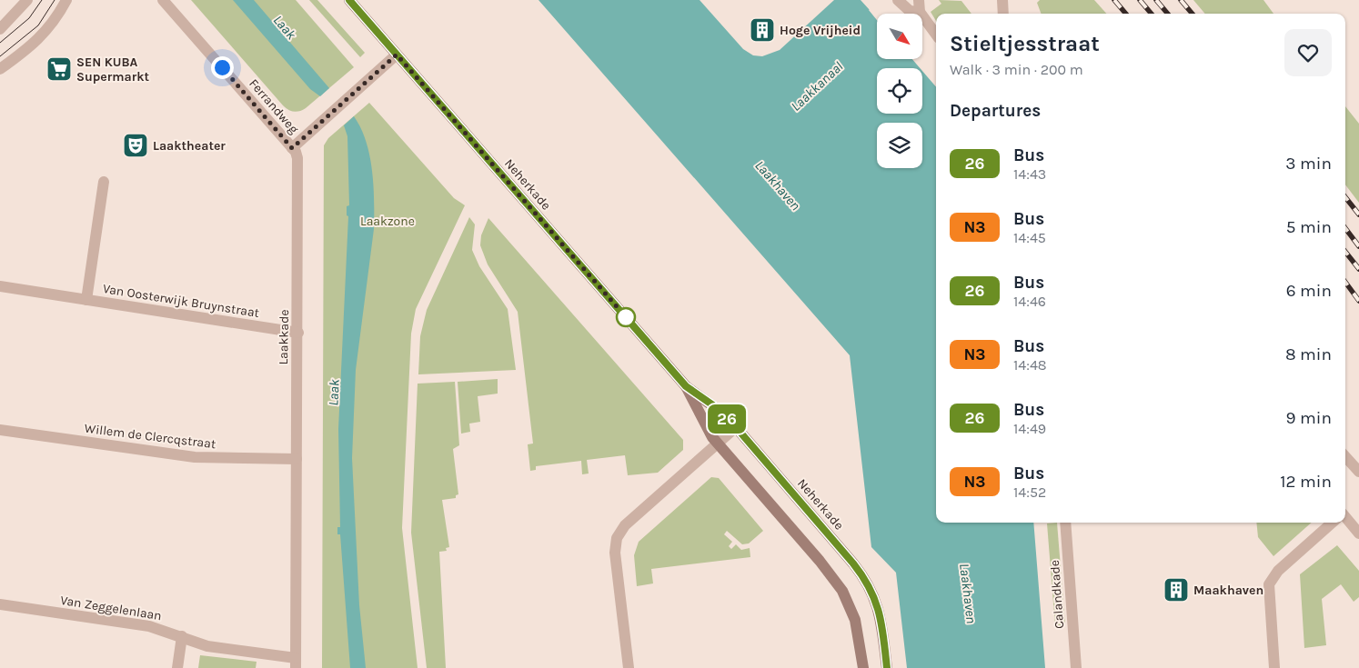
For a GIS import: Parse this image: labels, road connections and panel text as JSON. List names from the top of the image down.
{
  "streets": {
    "main road": ["Neherkade"],
    "street": [
      "Ferrandweg",
      "Van Oosterwijk Bruynstraat",
      "Laakkade",
      "Willem de Clercqstraat",
      "Calandkade",
      "Van Zeggelenlaan"
    ]
  },
  "crossings": [
    ["Ferrandweg", "Laakkade"],
    ["Van Oosterwijk Bruynstraat", "Laakkade"],
    ["Laakkade", "Willem de Clercqstraat"],
    ["Laakkade", "Van Zeggelenlaan"]
  ],
  "water": ["Laak", "Laakkanaal", "Laakhaven"],
  "parks": ["Laakzone"],
  "places": {
    "building": ["Hoge Vrijheid", "Maakhaven"],
    "supermarket": ["SEN KUBA Supermarkt"],
    "theatre": ["Laaktheater"]
  },
  "lines": ["bus line 26"],
  "north": "bottom right",
  "page": {
    "on_map": "26",
    "heading": [
      ["Stieltjesstraat", "Walk · 3 min · 200 m"],
      "Departures"
    ],
    "list": [
      {
        "mark": "26",
        "name": "Bus",
        "note": "14:43",
        "value": "3 min"
      },
      {
        "mark": "N3",
        "name": "Bus",
        "note": "14:45",
        "value": "5 min"
      },
      {
        "mark": "26",
        "name": "Bus",
        "note": "14:46",
        "value": "6 min"
      },
      {
        "mark": "N3",
        "name": "Bus",
        "note": "14:48",
        "value": "8 min"
      },
      {
        "mark": "26",
        "name": "Bus",
        "note": "14:49",
        "value": "9 min"
      },
      {
        "mark": "N3",
        "name": "Bus",
        "note": "14:52",
        "value": "12 min"
      }
    ]
  }
}
